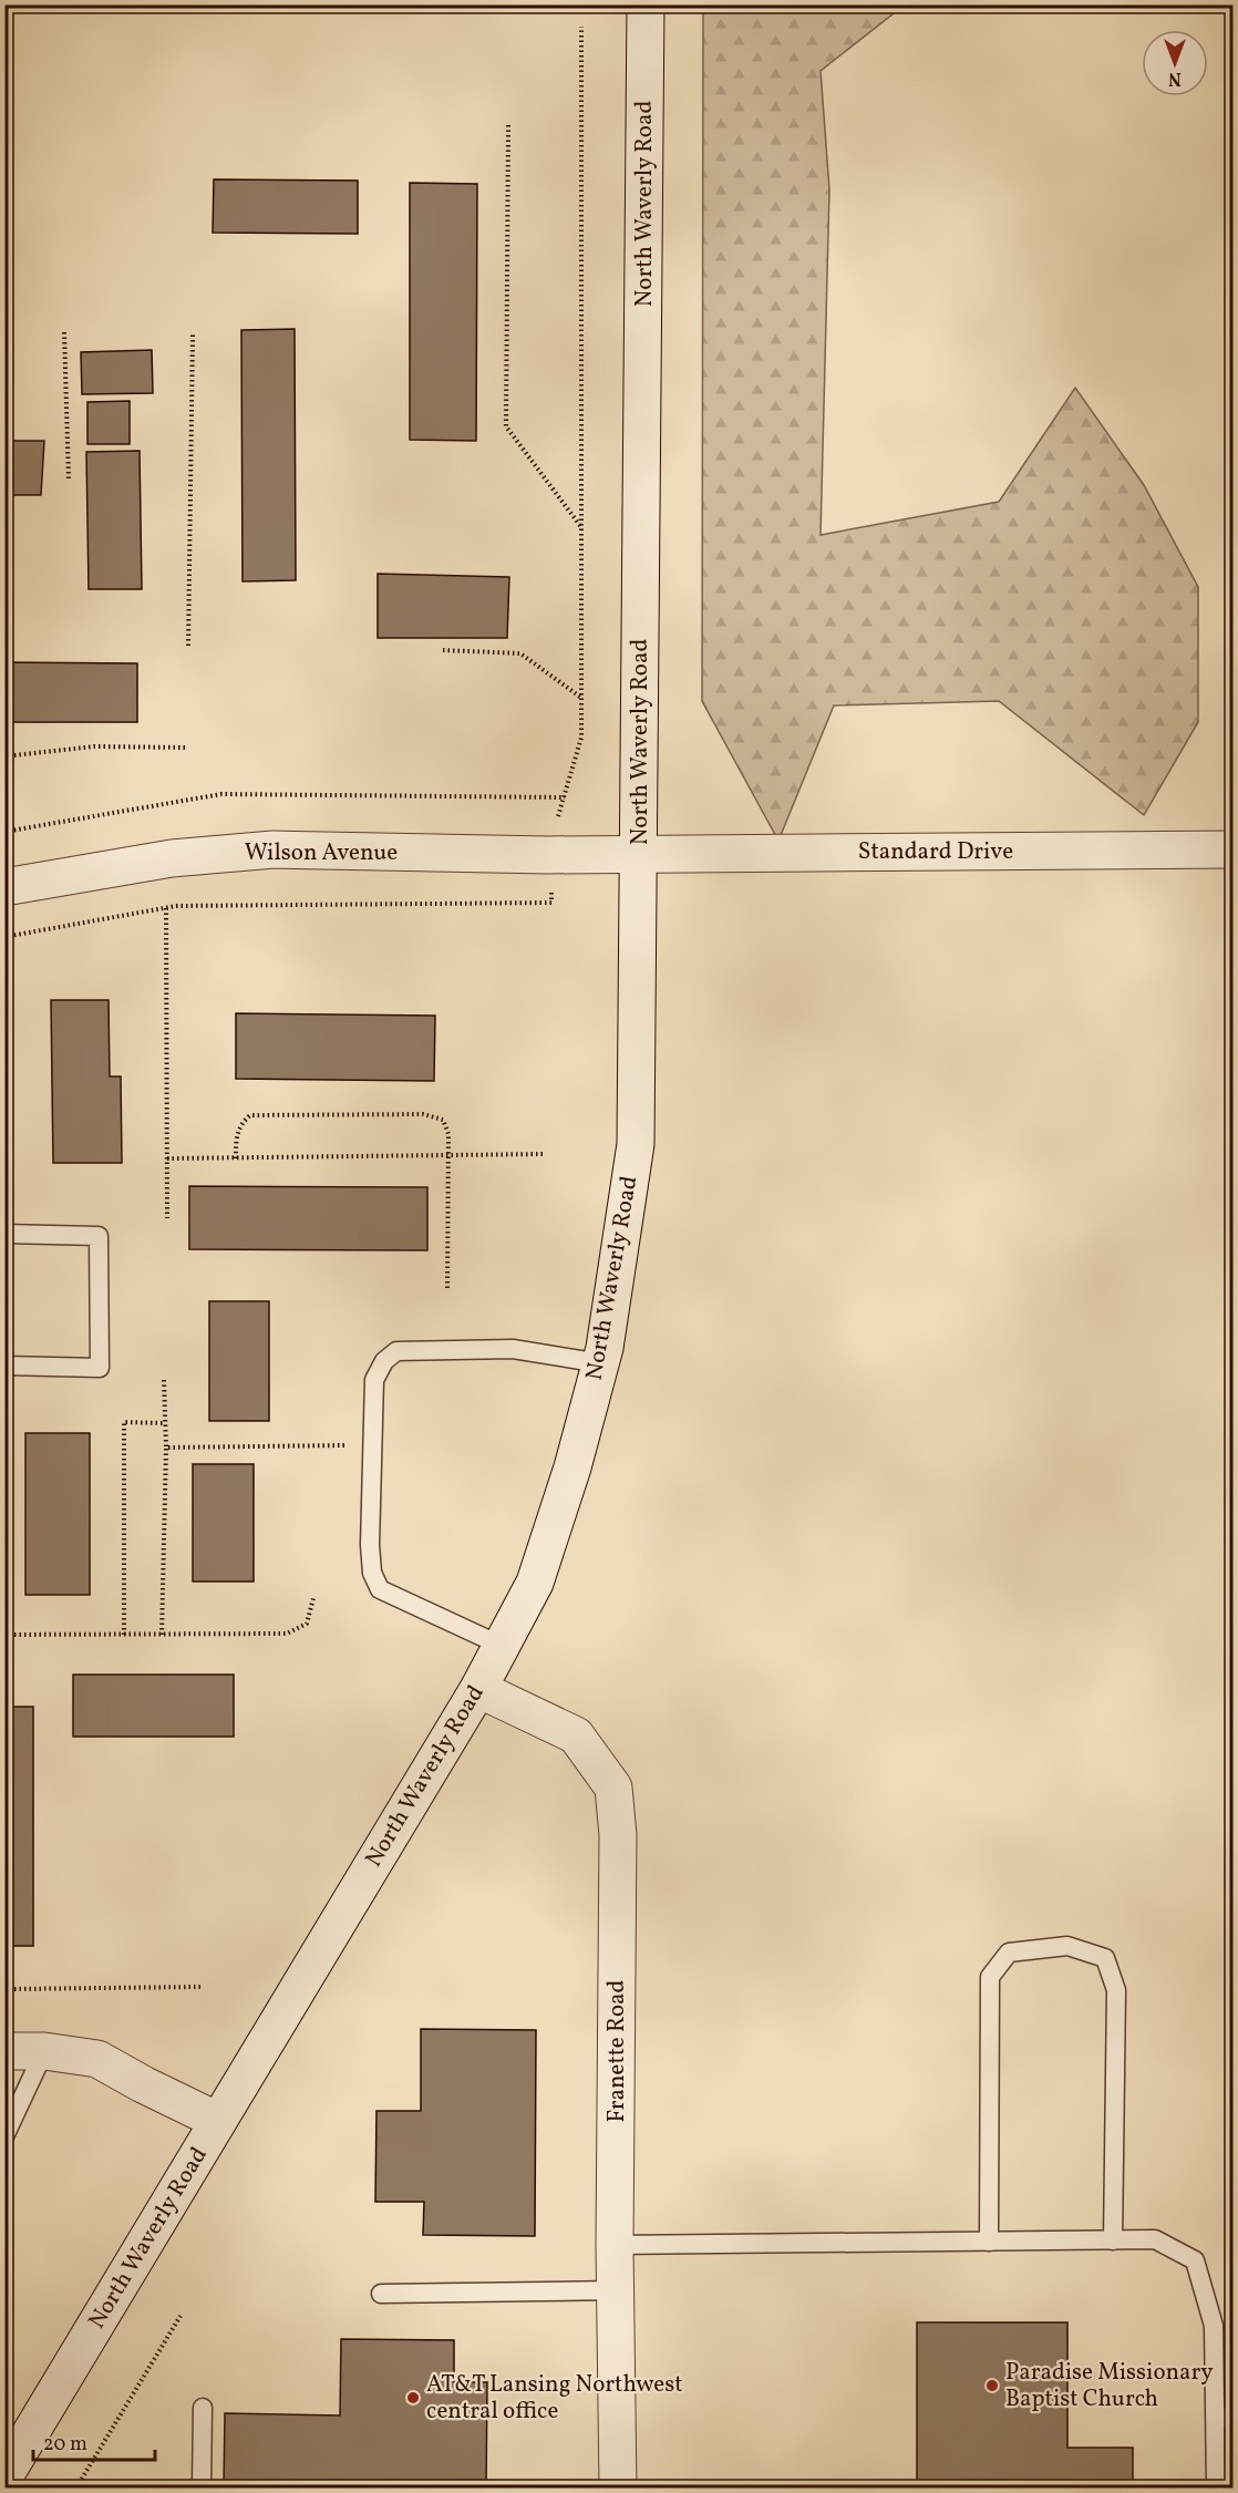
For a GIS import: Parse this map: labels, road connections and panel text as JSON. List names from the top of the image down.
{
  "streets": {
    "main road": [
      "North Waverly Road",
      "Standard Drive",
      "Wilson Avenue",
      "Franette Road"
    ]
  },
  "crossings": [
    ["North Waverly Road", "Standard Drive"],
    ["North Waverly Road", "Wilson Avenue"],
    ["North Waverly Road", "Franette Road"],
    ["Standard Drive", "Wilson Avenue"]
  ],
  "places": ["Paradise Missionary Baptist Church", "AT&T Lansing Northwest central office"],
  "scale_bar": "20 m",
  "north": "bottom"
}
